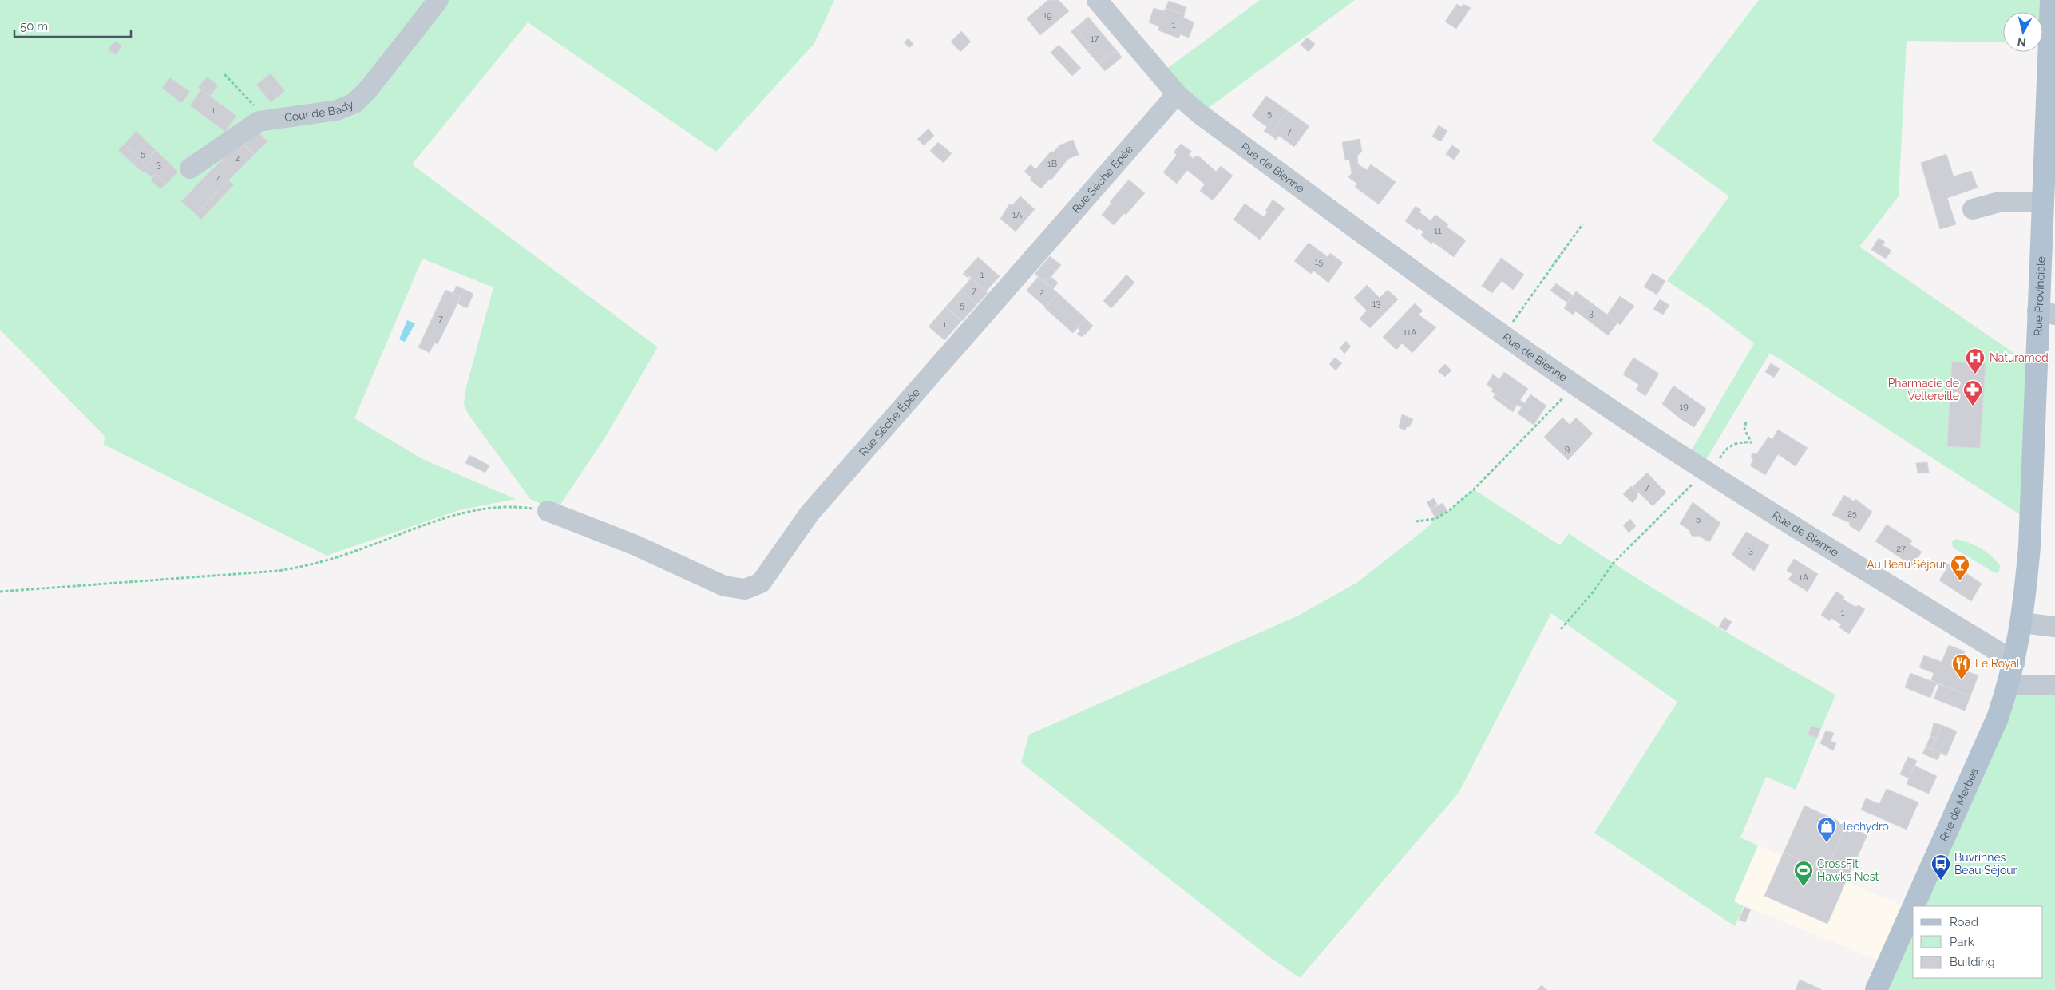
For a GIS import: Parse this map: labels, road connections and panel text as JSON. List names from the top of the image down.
{
  "streets": {
    "main road": ["Rue Provinciale", "Rue de Merbes"],
    "street": ["Cour de Bady", "Rue de Bienne", "Rue Sèche Épée"]
  },
  "crossings": [
    ["Rue de Bienne", "Rue Sèche Épée"],
    ["Rue de Bienne", "Rue Provinciale"],
    ["Rue Provinciale", "Rue de Merbes"]
  ],
  "places": {
    "hospital": ["Naturamed"],
    "pharmacy": ["Pharmacie de Vellereille"],
    "bar": ["Au Beau Séjour"],
    "restaurant": ["Le Royal"],
    "shop": ["Techydro"],
    "bus stop": ["Buvrinnes Beau Séjour"],
    "sports": ["CrossFit Hawks Nest"]
  },
  "house_numbers": [
    "19",
    "1",
    "17",
    "1",
    "5",
    "7",
    "5",
    "2",
    "1B",
    "3",
    "4",
    "1A",
    "11",
    "15",
    "1",
    "7",
    "2",
    "13",
    "5",
    "3",
    "7",
    "1",
    "11A",
    "19",
    "9",
    "7",
    "25",
    "5",
    "27",
    "3",
    "1A",
    "1"
  ],
  "legend": ["Road", "Park", "Building"],
  "scale_bar": "50 m",
  "north": "bottom"
}
